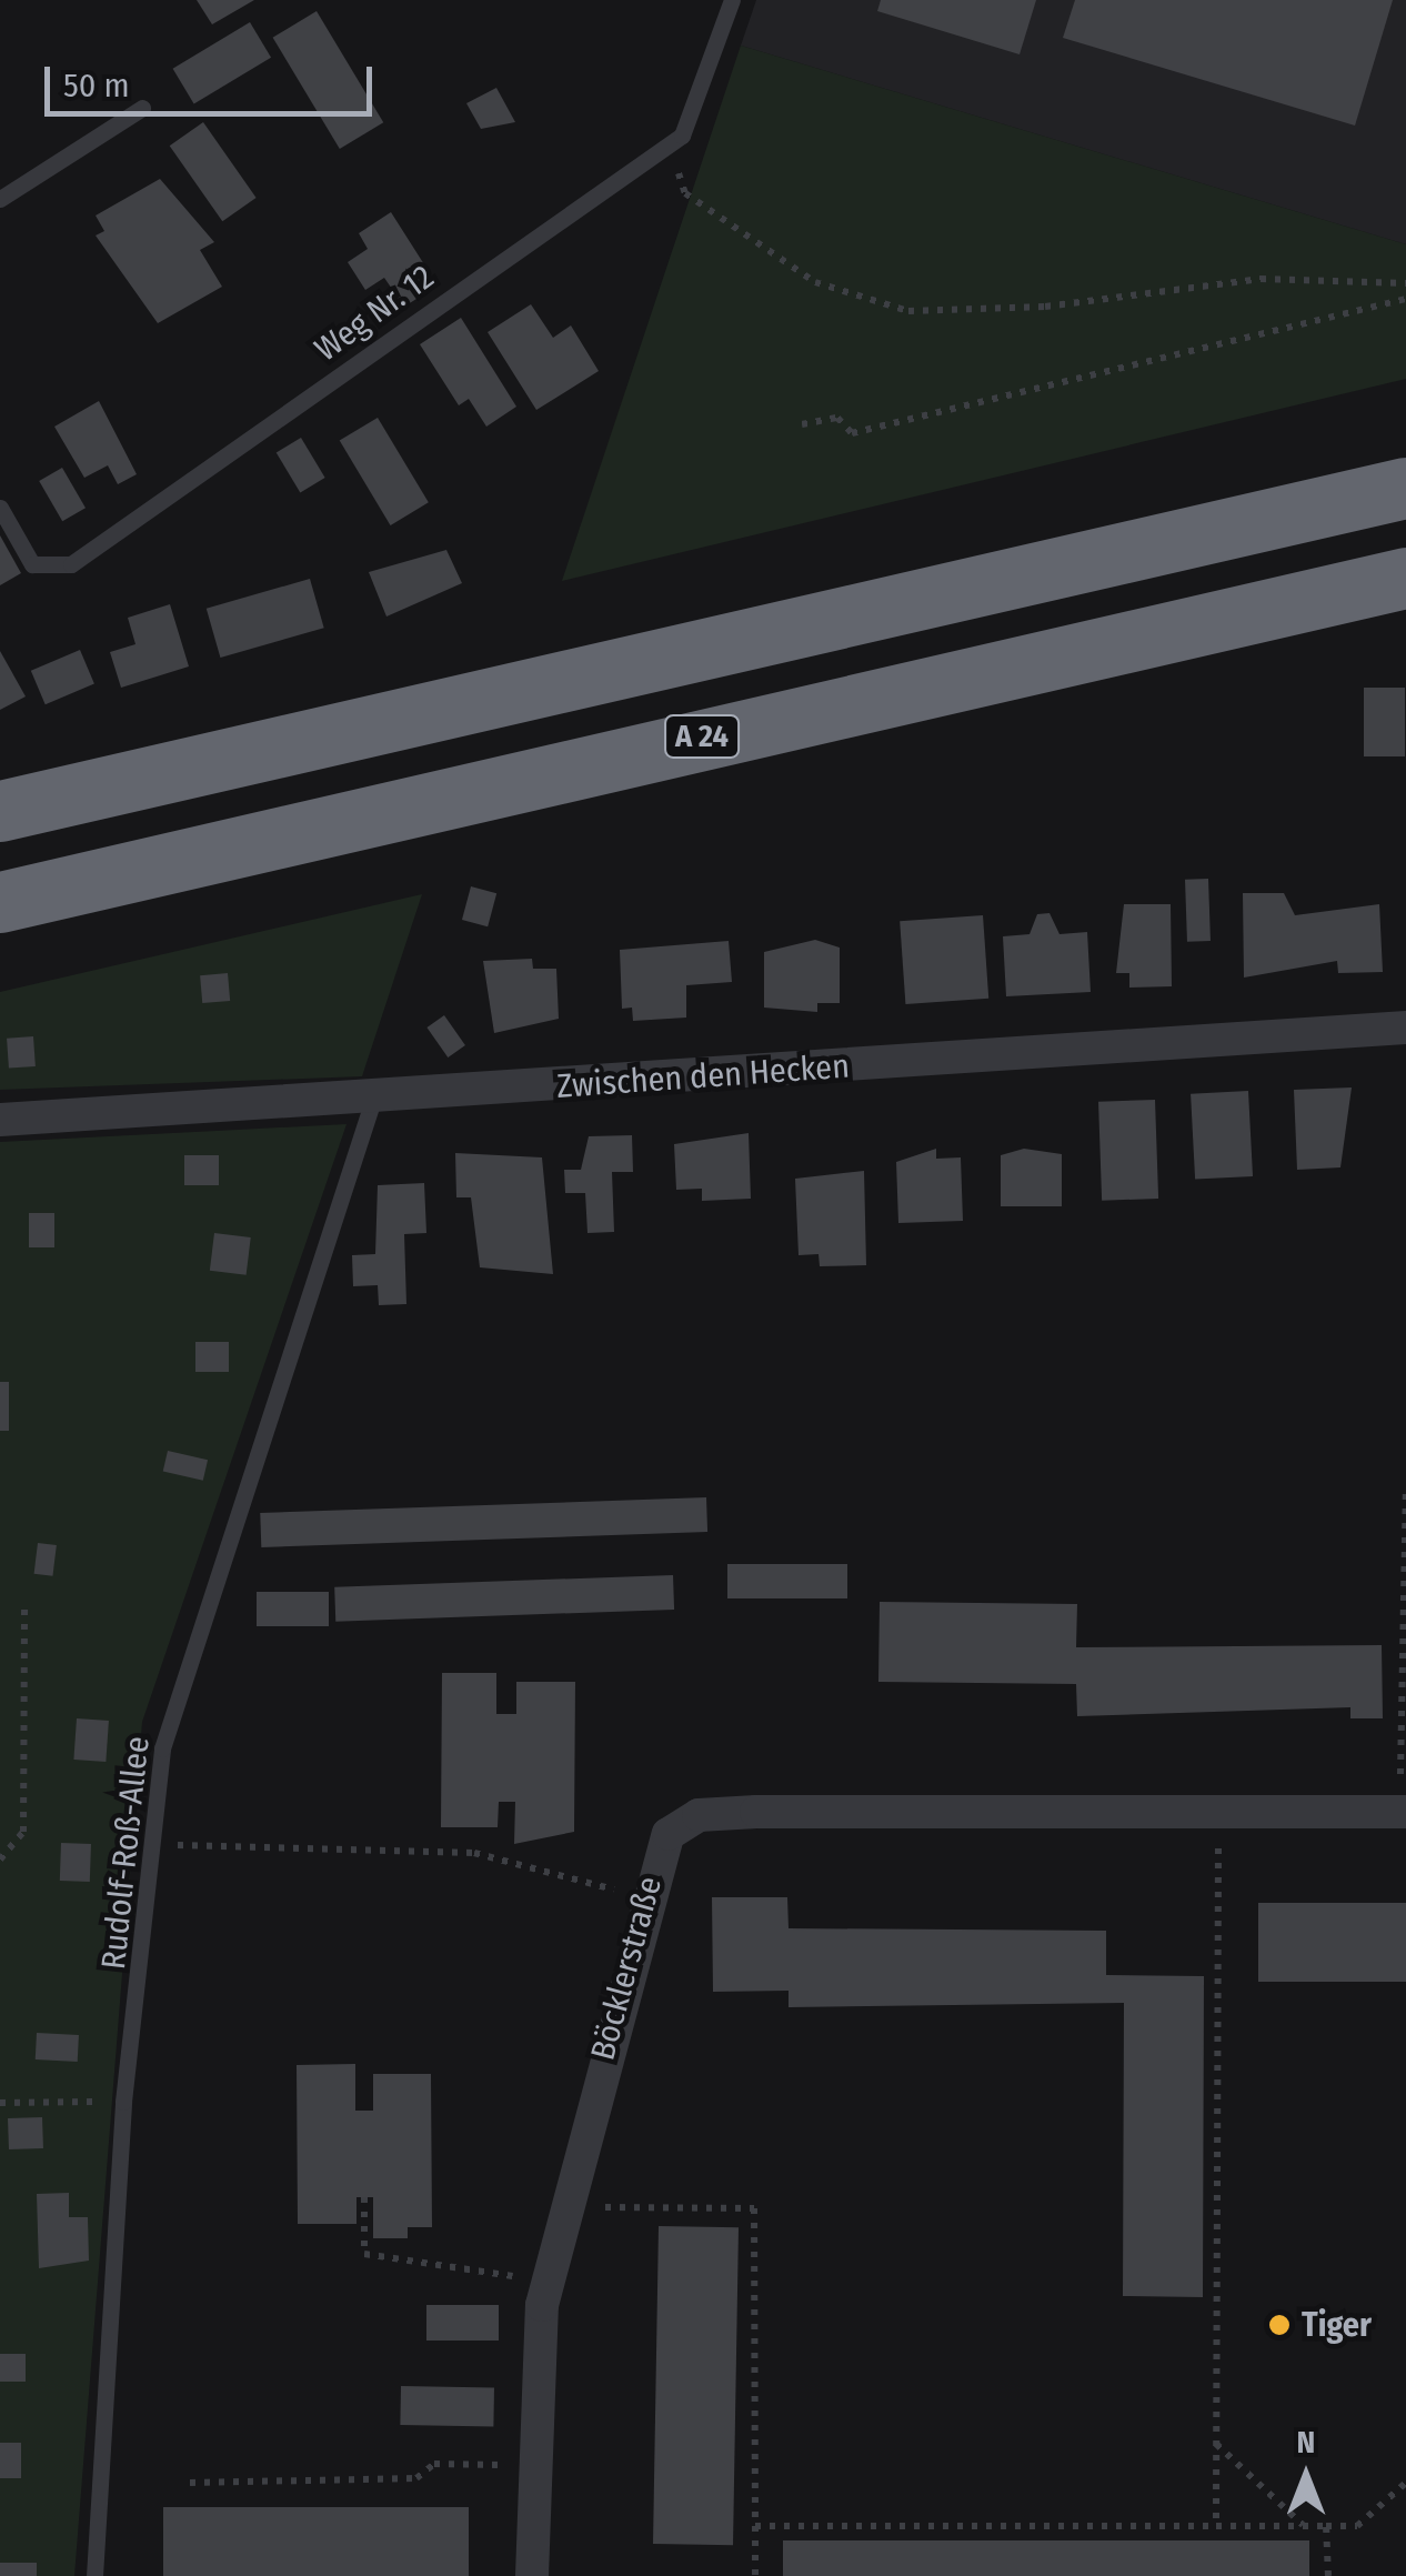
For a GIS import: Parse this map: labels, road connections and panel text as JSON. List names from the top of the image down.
{
  "streets": {
    "highway": ["A 24"],
    "street": ["Zwischen den Hecken", "Böcklerstraße"],
    "lane": ["Weg Nr. 12", "Rudolf-Roß-Allee"]
  },
  "crossings": [
    ["Zwischen den Hecken", "Rudolf-Roß-Allee"]
  ],
  "places": ["Tiger"],
  "scale_bar": "50 m",
  "north": "top"
}
